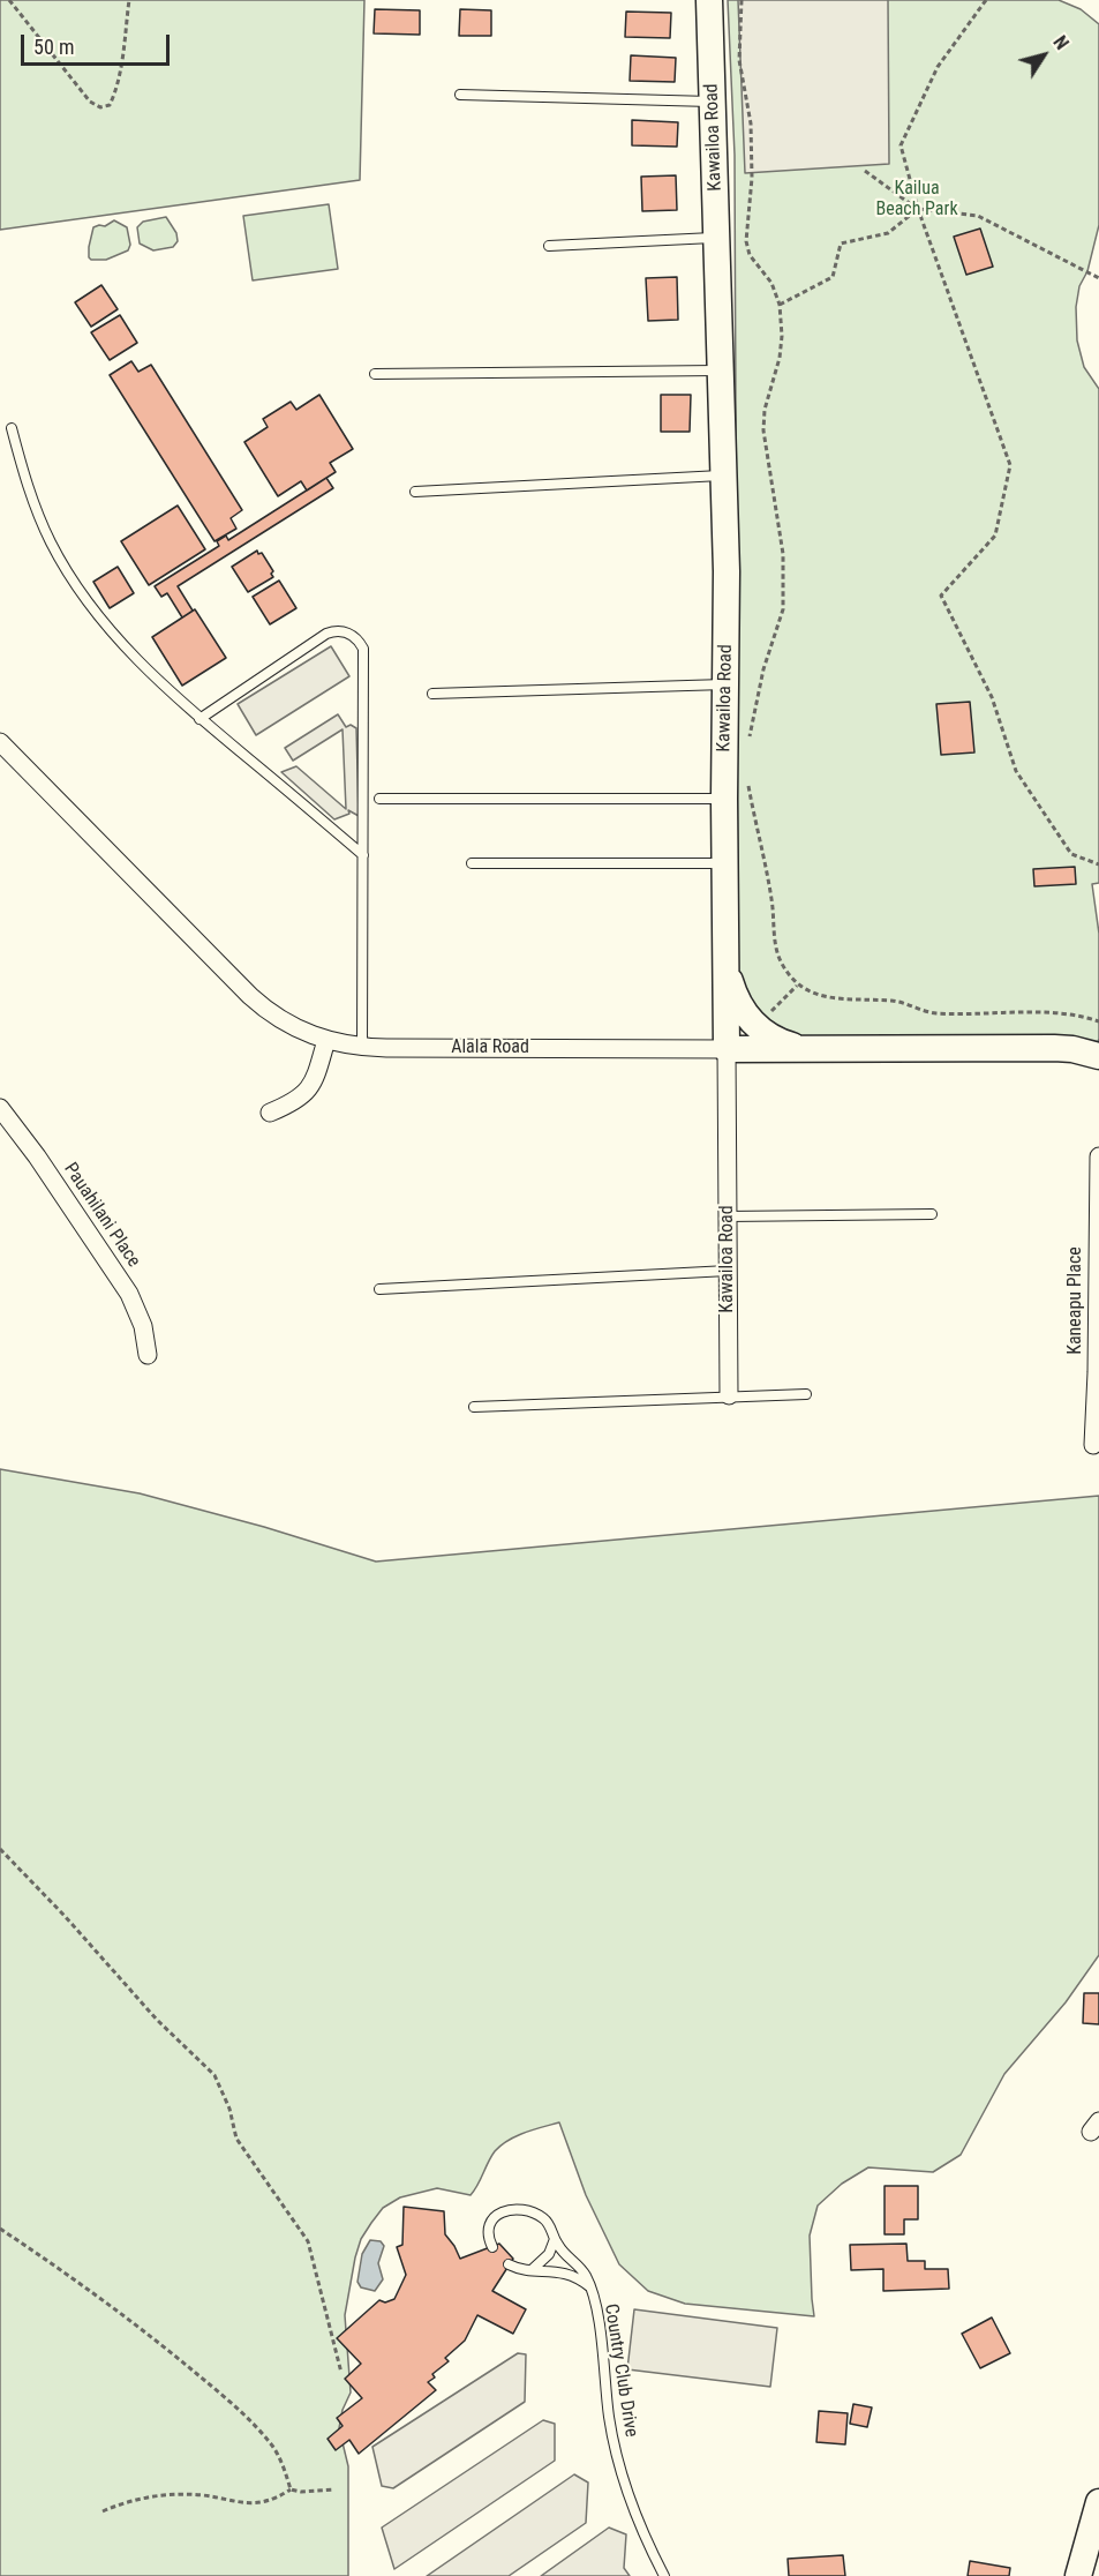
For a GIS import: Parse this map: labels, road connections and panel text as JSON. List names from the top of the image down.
{
  "streets": {
    "street": [
      "Kawailoa Road",
      "Alala Road",
      "Pauahilani Place",
      "Kaneapu Place"
    ],
    "lane": ["Country Club Drive"]
  },
  "crossings": [
    ["Kawailoa Road", "Alala Road"]
  ],
  "parks": ["Kailua Beach Park"],
  "scale_bar": "50 m",
  "north": "top right"
}
